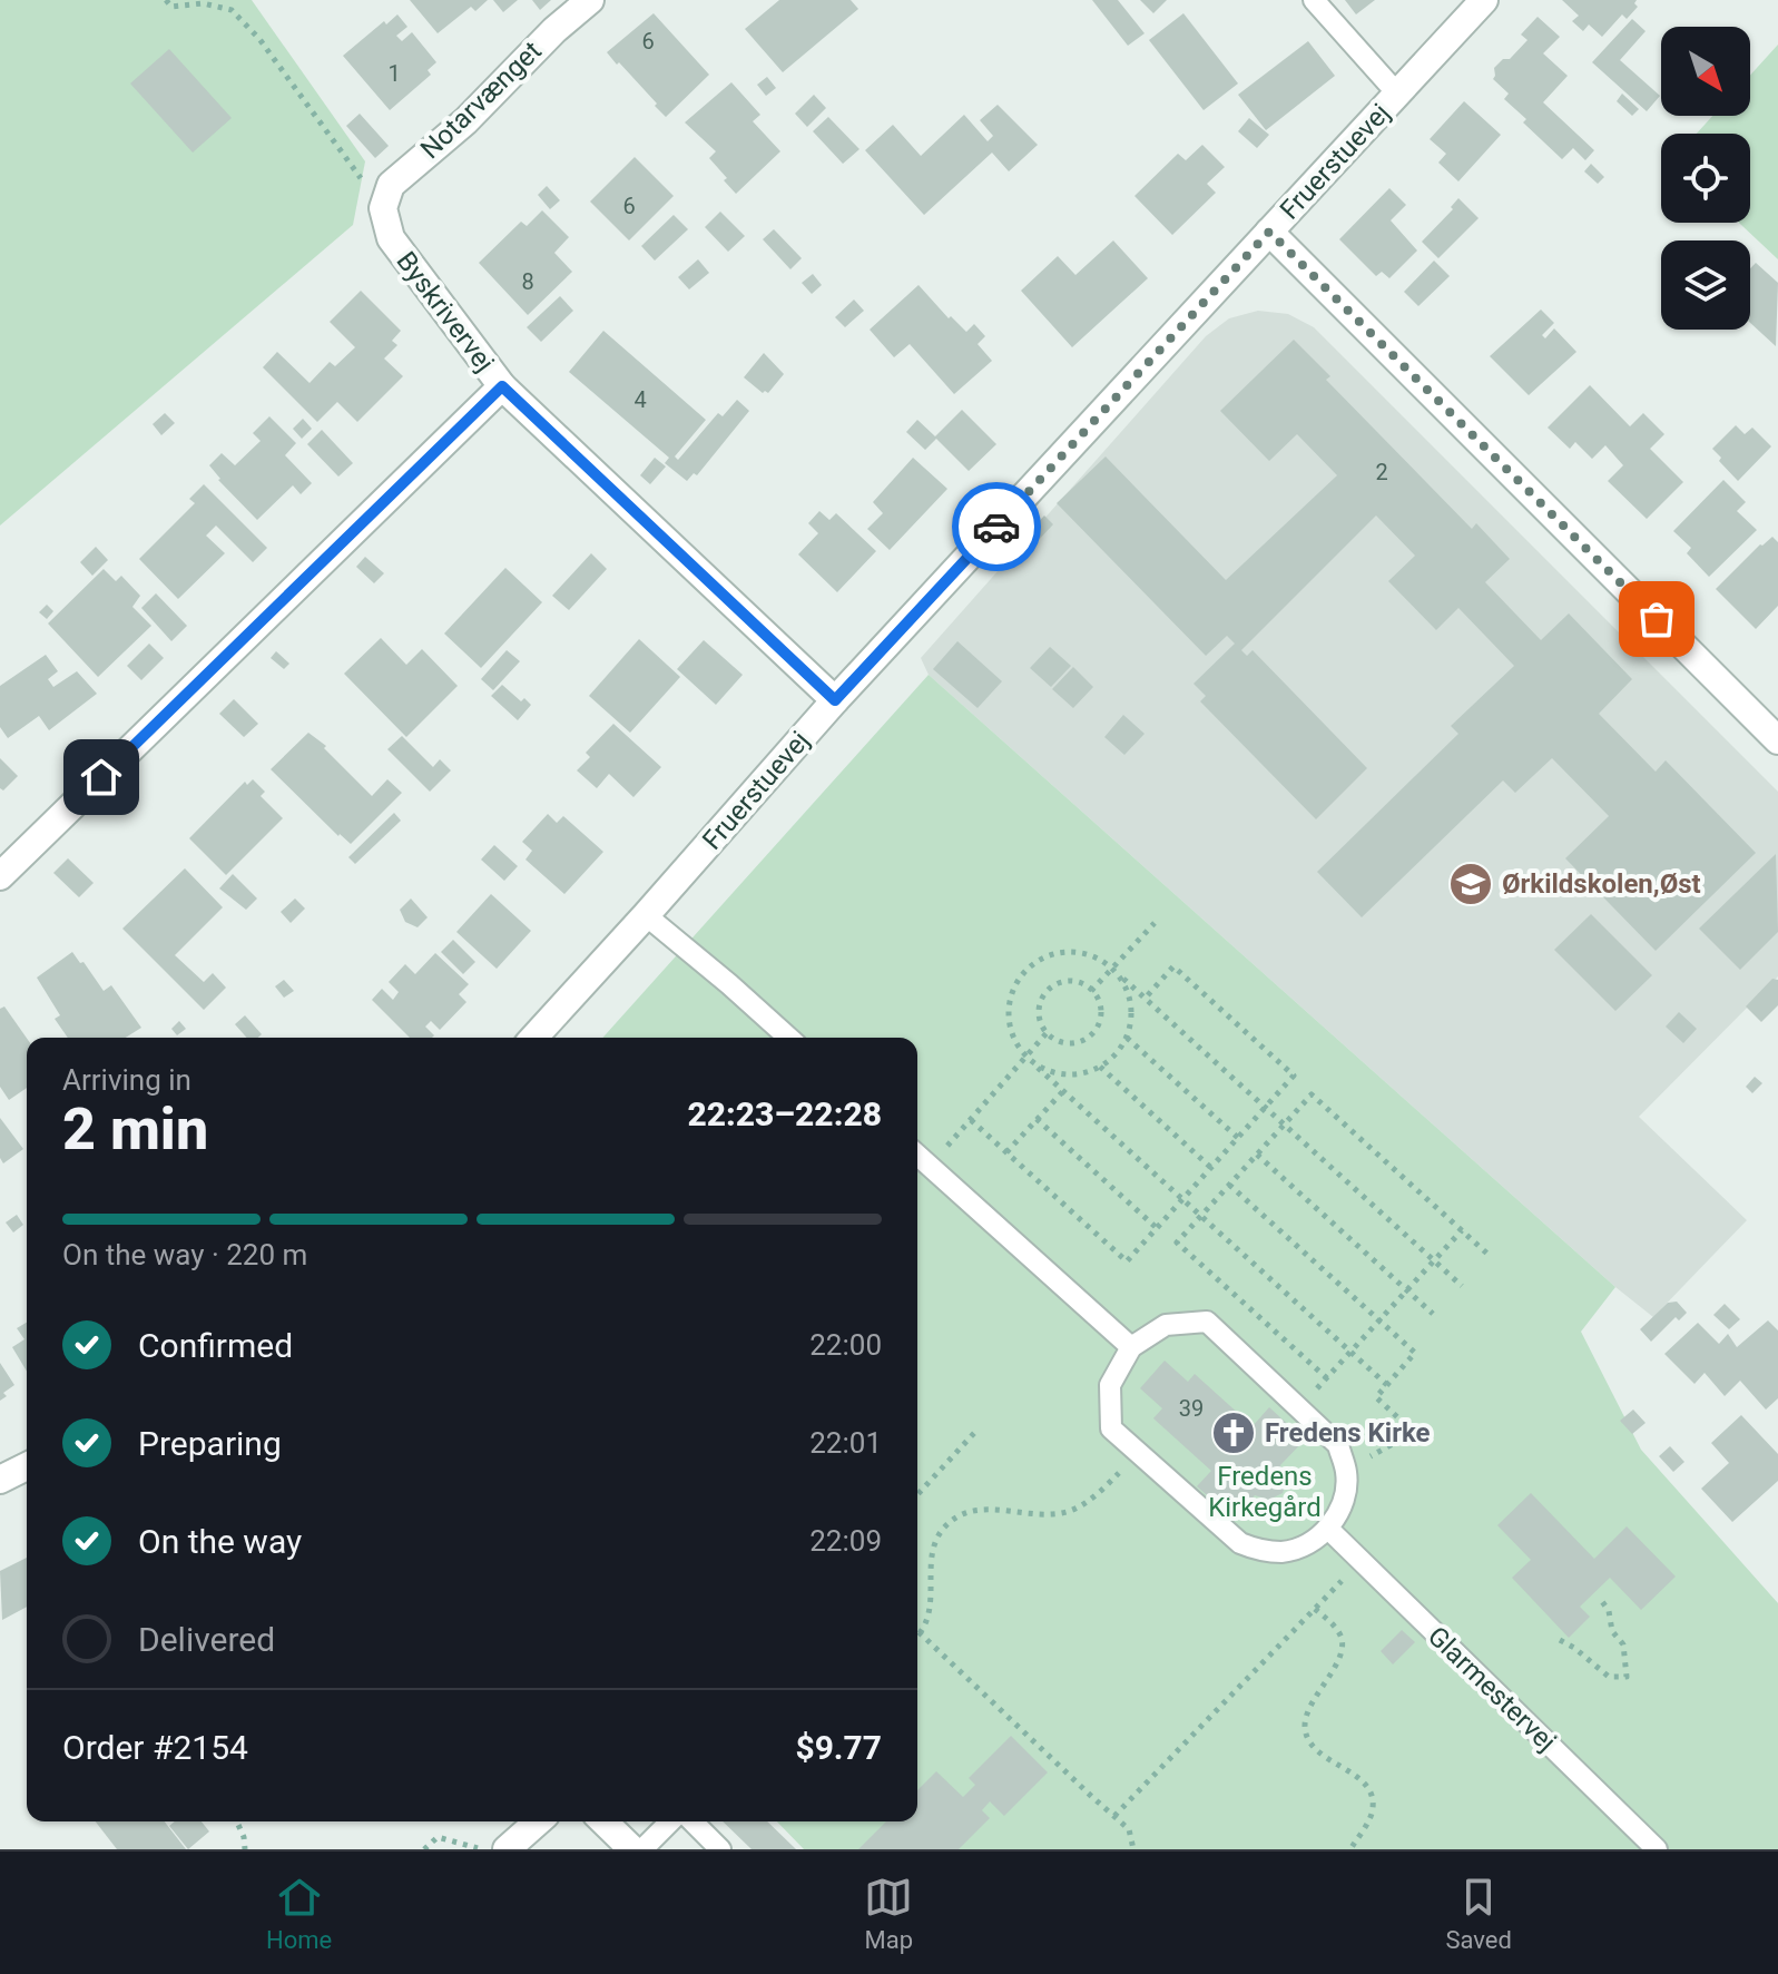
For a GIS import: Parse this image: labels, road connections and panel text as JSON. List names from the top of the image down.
{
  "streets": {
    "street": ["Notarvænget", "Fruerstuevej", "Byskrivervej"],
    "lane": ["Glarmestervej"]
  },
  "crossings": [
    ["Notarvænget", "Byskrivervej"],
    ["Fruerstuevej", "Byskrivervej"]
  ],
  "parks": ["Fredens Kirkegård"],
  "places": {
    "school or university": ["Ørkildskolen,Øst"],
    "church": ["Fredens Kirke"]
  },
  "house_numbers": [
    "6",
    "1",
    "6",
    "8",
    "4",
    "2",
    "39"
  ],
  "north": "bottom right",
  "page": {
    "heading": ["2 min", "Arriving in", "22:23–22:28"],
    "panel": ["Order #2154", "$9.77"],
    "bar": "On the way · 220 m",
    "list": [
      ["Confirmed", "22:00"],
      ["Preparing", "22:01"],
      ["On the way", "22:09"],
      "Delivered"
    ],
    "tabs": ["Home", "Map", "Saved"]
  }
}
